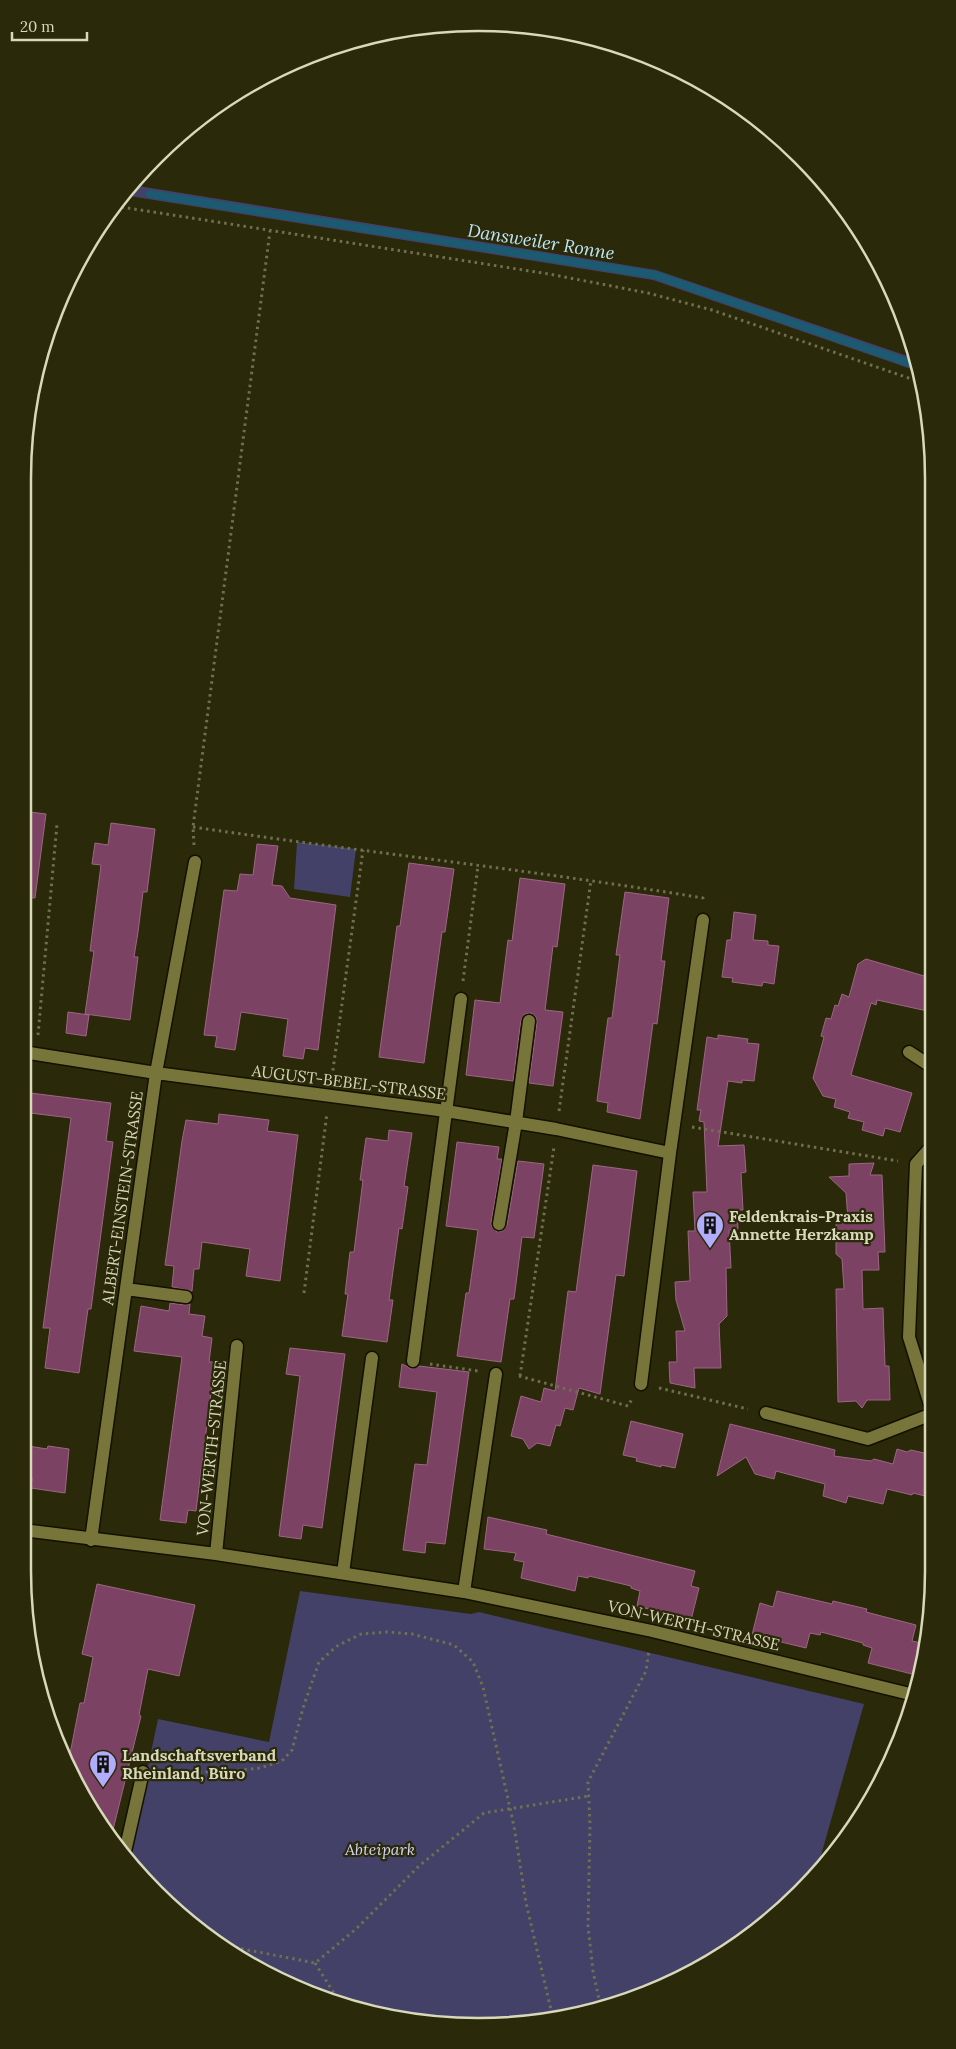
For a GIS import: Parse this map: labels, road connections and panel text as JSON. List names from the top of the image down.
{
  "streets": {
    "street": ["AUGUST-BEBEL-STRASSE", "ALBERT-EINSTEIN-STRASSE", "VON-WERTH-STRASSE"]
  },
  "crossings": [
    ["AUGUST-BEBEL-STRASSE", "ALBERT-EINSTEIN-STRASSE"],
    ["ALBERT-EINSTEIN-STRASSE", "VON-WERTH-STRASSE"]
  ],
  "water": ["Dansweiler Ronne"],
  "parks": ["Abteipark"],
  "places": {
    "building": ["Feldenkrais-Praxis Annette Herzkamp", "Landschaftsverband Rheinland, Büro"]
  },
  "scale_bar": "20 m"
}
